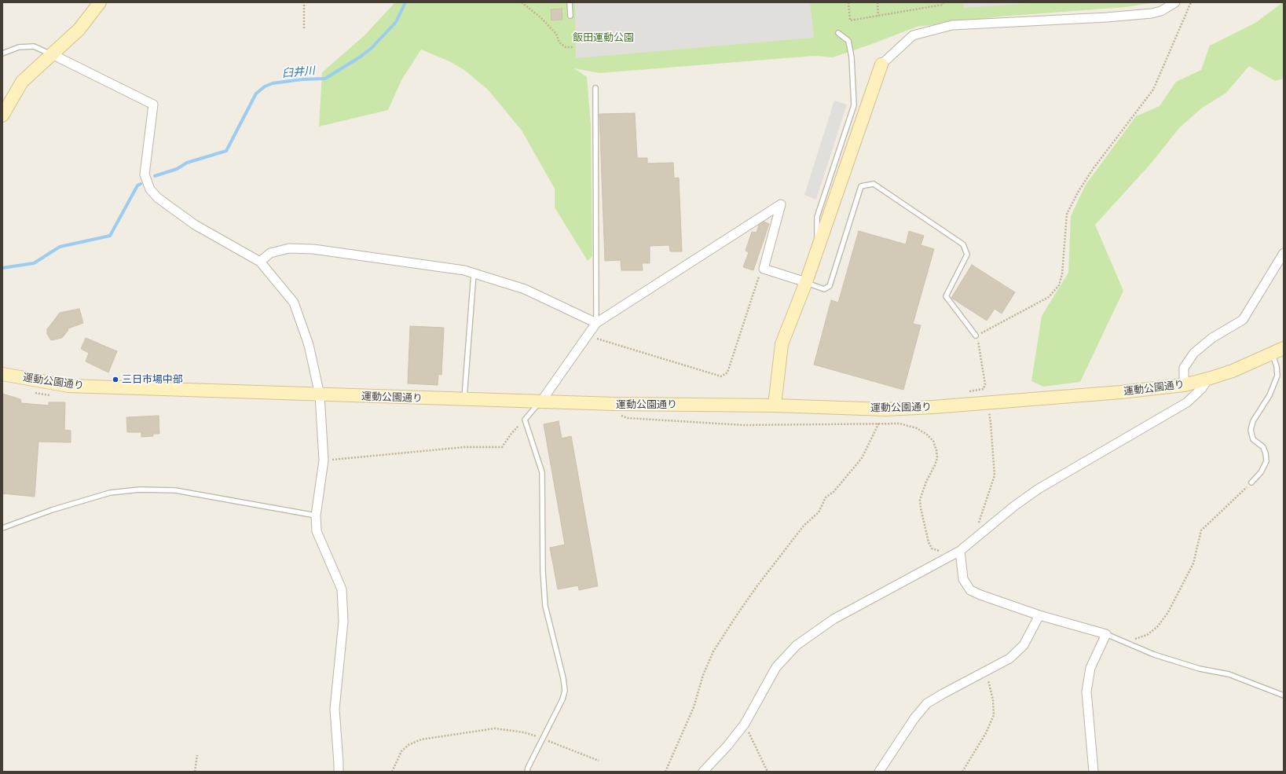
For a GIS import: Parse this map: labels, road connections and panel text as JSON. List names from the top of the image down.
{
  "streets": {
    "street": ["運動公園通り"]
  },
  "water": ["臼井川"],
  "parks": ["飯田運動公園"],
  "places": ["三日市場中部"]
}
